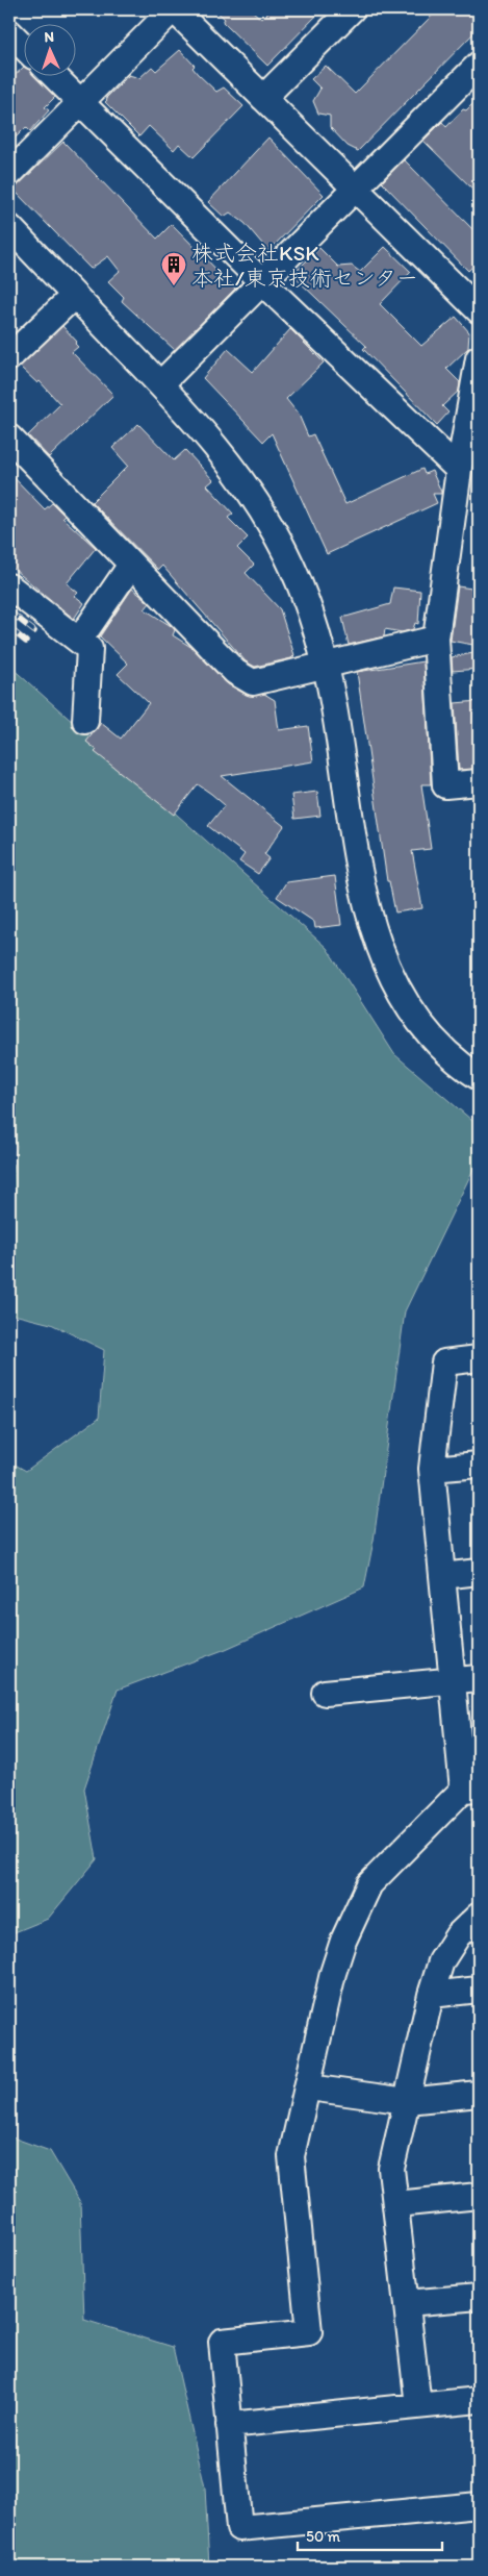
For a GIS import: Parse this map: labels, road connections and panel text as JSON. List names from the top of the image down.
{
  "places": {
    "building": ["株式会社KSK 本社/東京技術センター"]
  },
  "scale_bar": "50 m",
  "north": "top"
}
